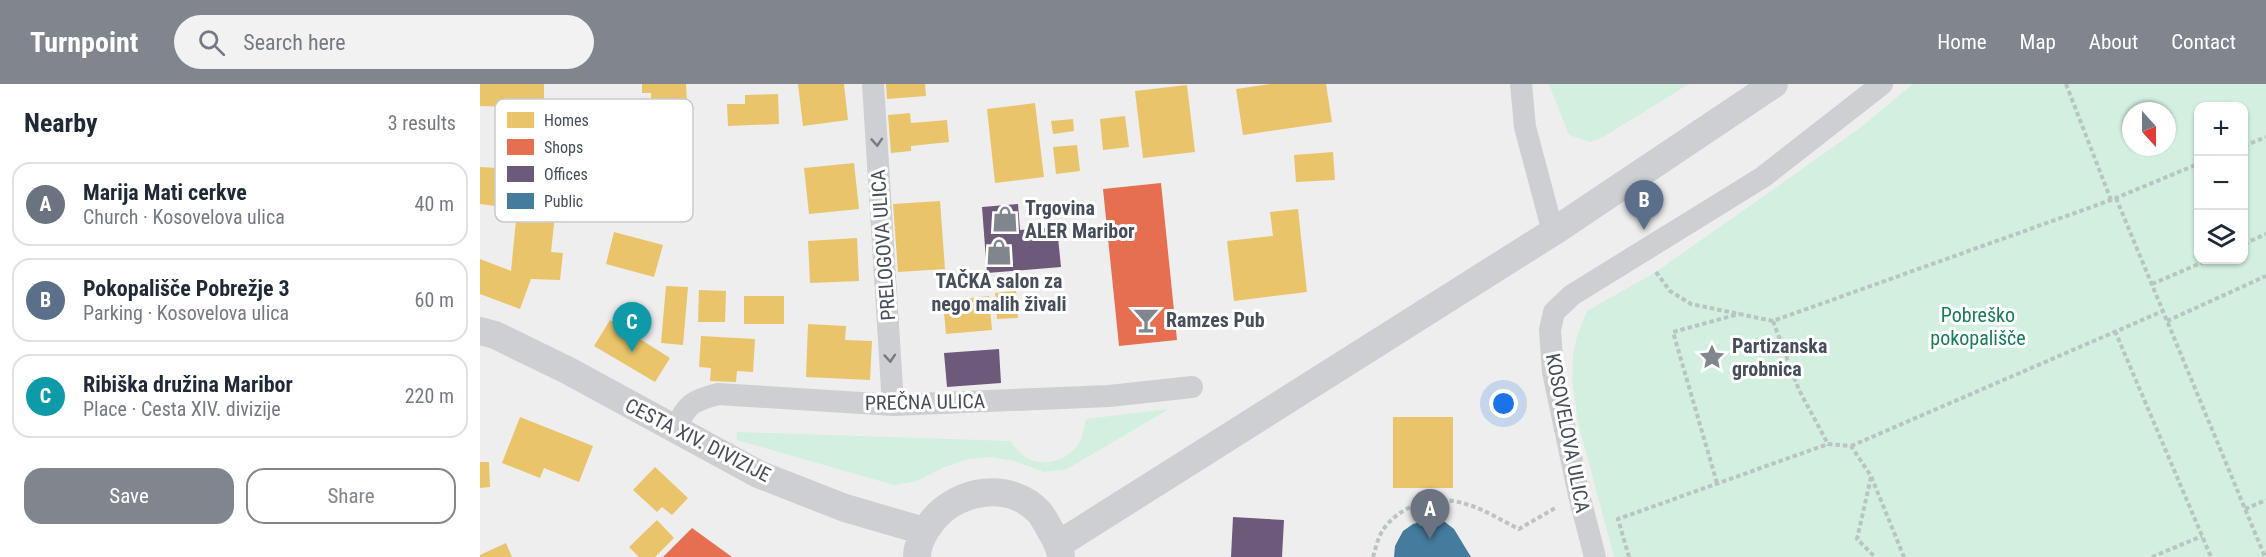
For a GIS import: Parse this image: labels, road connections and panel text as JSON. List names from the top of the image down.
{
  "streets": {
    "street": [
      "PRELOGOVA ULICA",
      "PREČNA ULICA",
      "KOSOVELOVA ULICA",
      "CESTA XIV. DIVIZIJE"
    ]
  },
  "crossings": [
    ["PRELOGOVA ULICA", "PREČNA ULICA"],
    ["PREČNA ULICA", "CESTA XIV. DIVIZIJE"]
  ],
  "one_way": ["PRELOGOVA ULICA"],
  "parks": ["Pobreško pokopališče"],
  "places": {
    "shop": ["Trgovina ALER Maribor", "TAČKA salon za nego malih živali"],
    "bar": ["Ramzes Pub"],
    "place": ["Partizanska grobnica"]
  },
  "legend": [
    "Homes",
    "Shops",
    "Offices",
    "Public"
  ],
  "north": "bottom",
  "page": {
    "header": "Turnpoint",
    "search": "Search here",
    "nav": [
      "Home",
      "Map",
      "About",
      "Contact"
    ],
    "heading": ["Nearby", "3 results"],
    "map_buttons": ["+", "−"],
    "list": [
      {
        "mark": "A",
        "name": "Marija Mati cerkve",
        "note": "Church · Kosovelova ulica",
        "value": "40 m"
      },
      {
        "mark": "B",
        "name": "Pokopališče Pobrežje 3",
        "note": "Parking · Kosovelova ulica",
        "value": "60 m"
      },
      {
        "mark": "C",
        "name": "Ribiška družina Maribor",
        "note": "Place · Cesta XIV. divizije",
        "value": "220 m"
      }
    ],
    "pins": ["B", "C", "A"],
    "buttons": ["Save", "Share"]
  }
}
